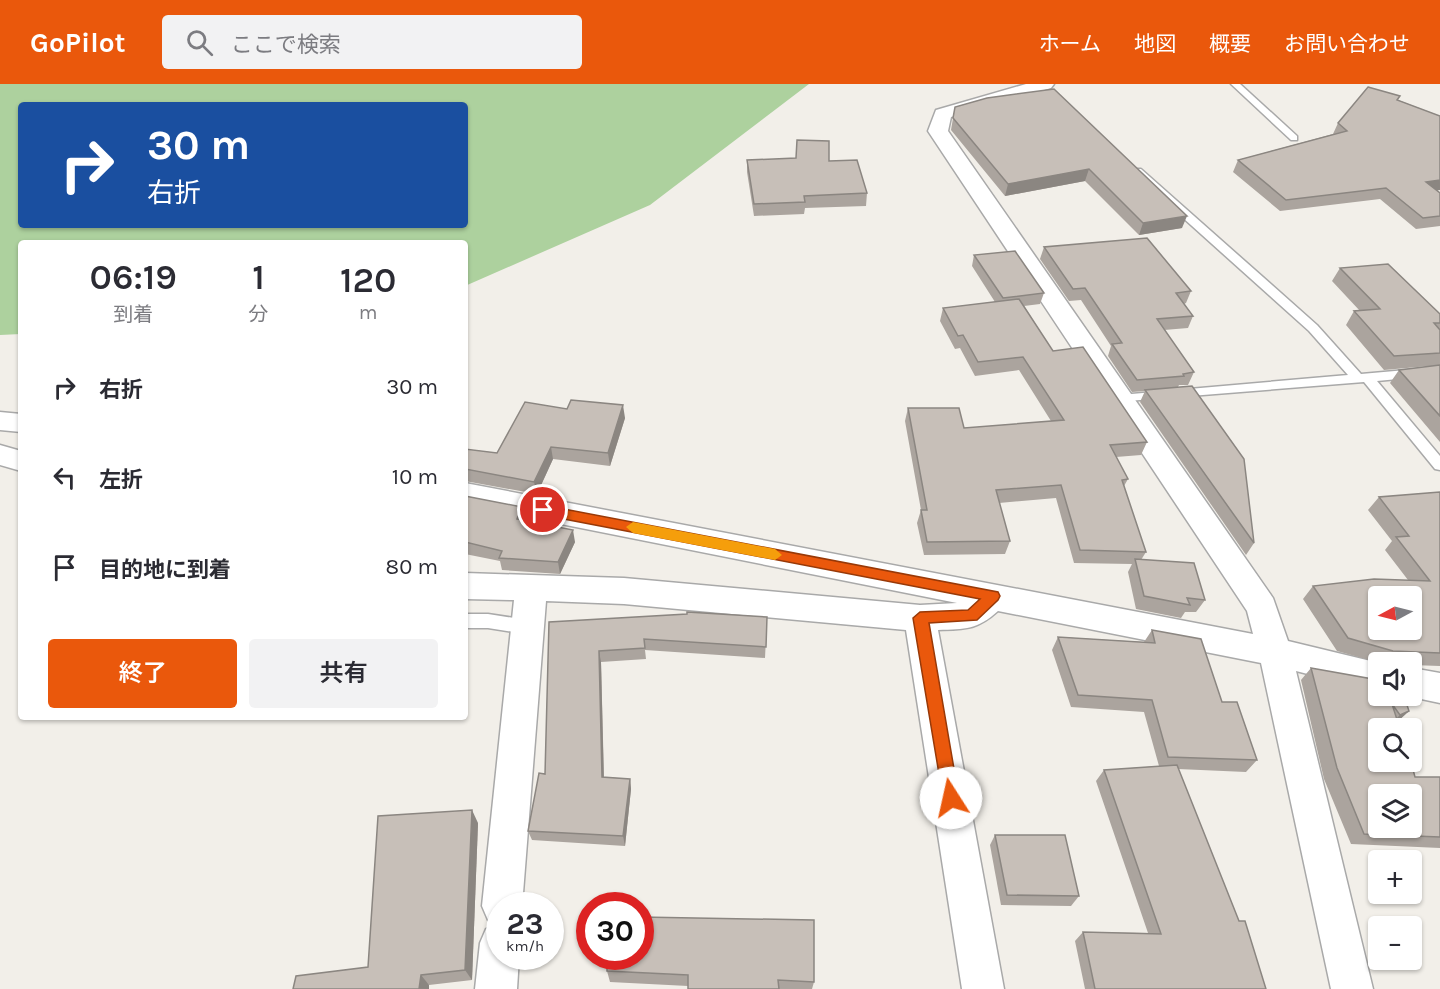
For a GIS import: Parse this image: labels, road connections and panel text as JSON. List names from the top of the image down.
{
  "north": "left",
  "page": {
    "header": "GoPilot",
    "search": "ここで検索",
    "nav": [
      "ホーム",
      "地図",
      "概要",
      "お問い合わせ"
    ],
    "turn": ["30 m", "右折"],
    "eta": [
      "06:19",
      "到着",
      "1",
      "分",
      "120",
      "m"
    ],
    "list": [
      {
        "name": "右折",
        "value": "30 m"
      },
      {
        "name": "左折",
        "value": "10 m"
      },
      {
        "name": "目的地に到着",
        "value": "80 m"
      }
    ],
    "map_buttons": ["+", "−"],
    "buttons": ["終了", "共有"],
    "speed": "23 km/h",
    "limit": "30"
  }
}
